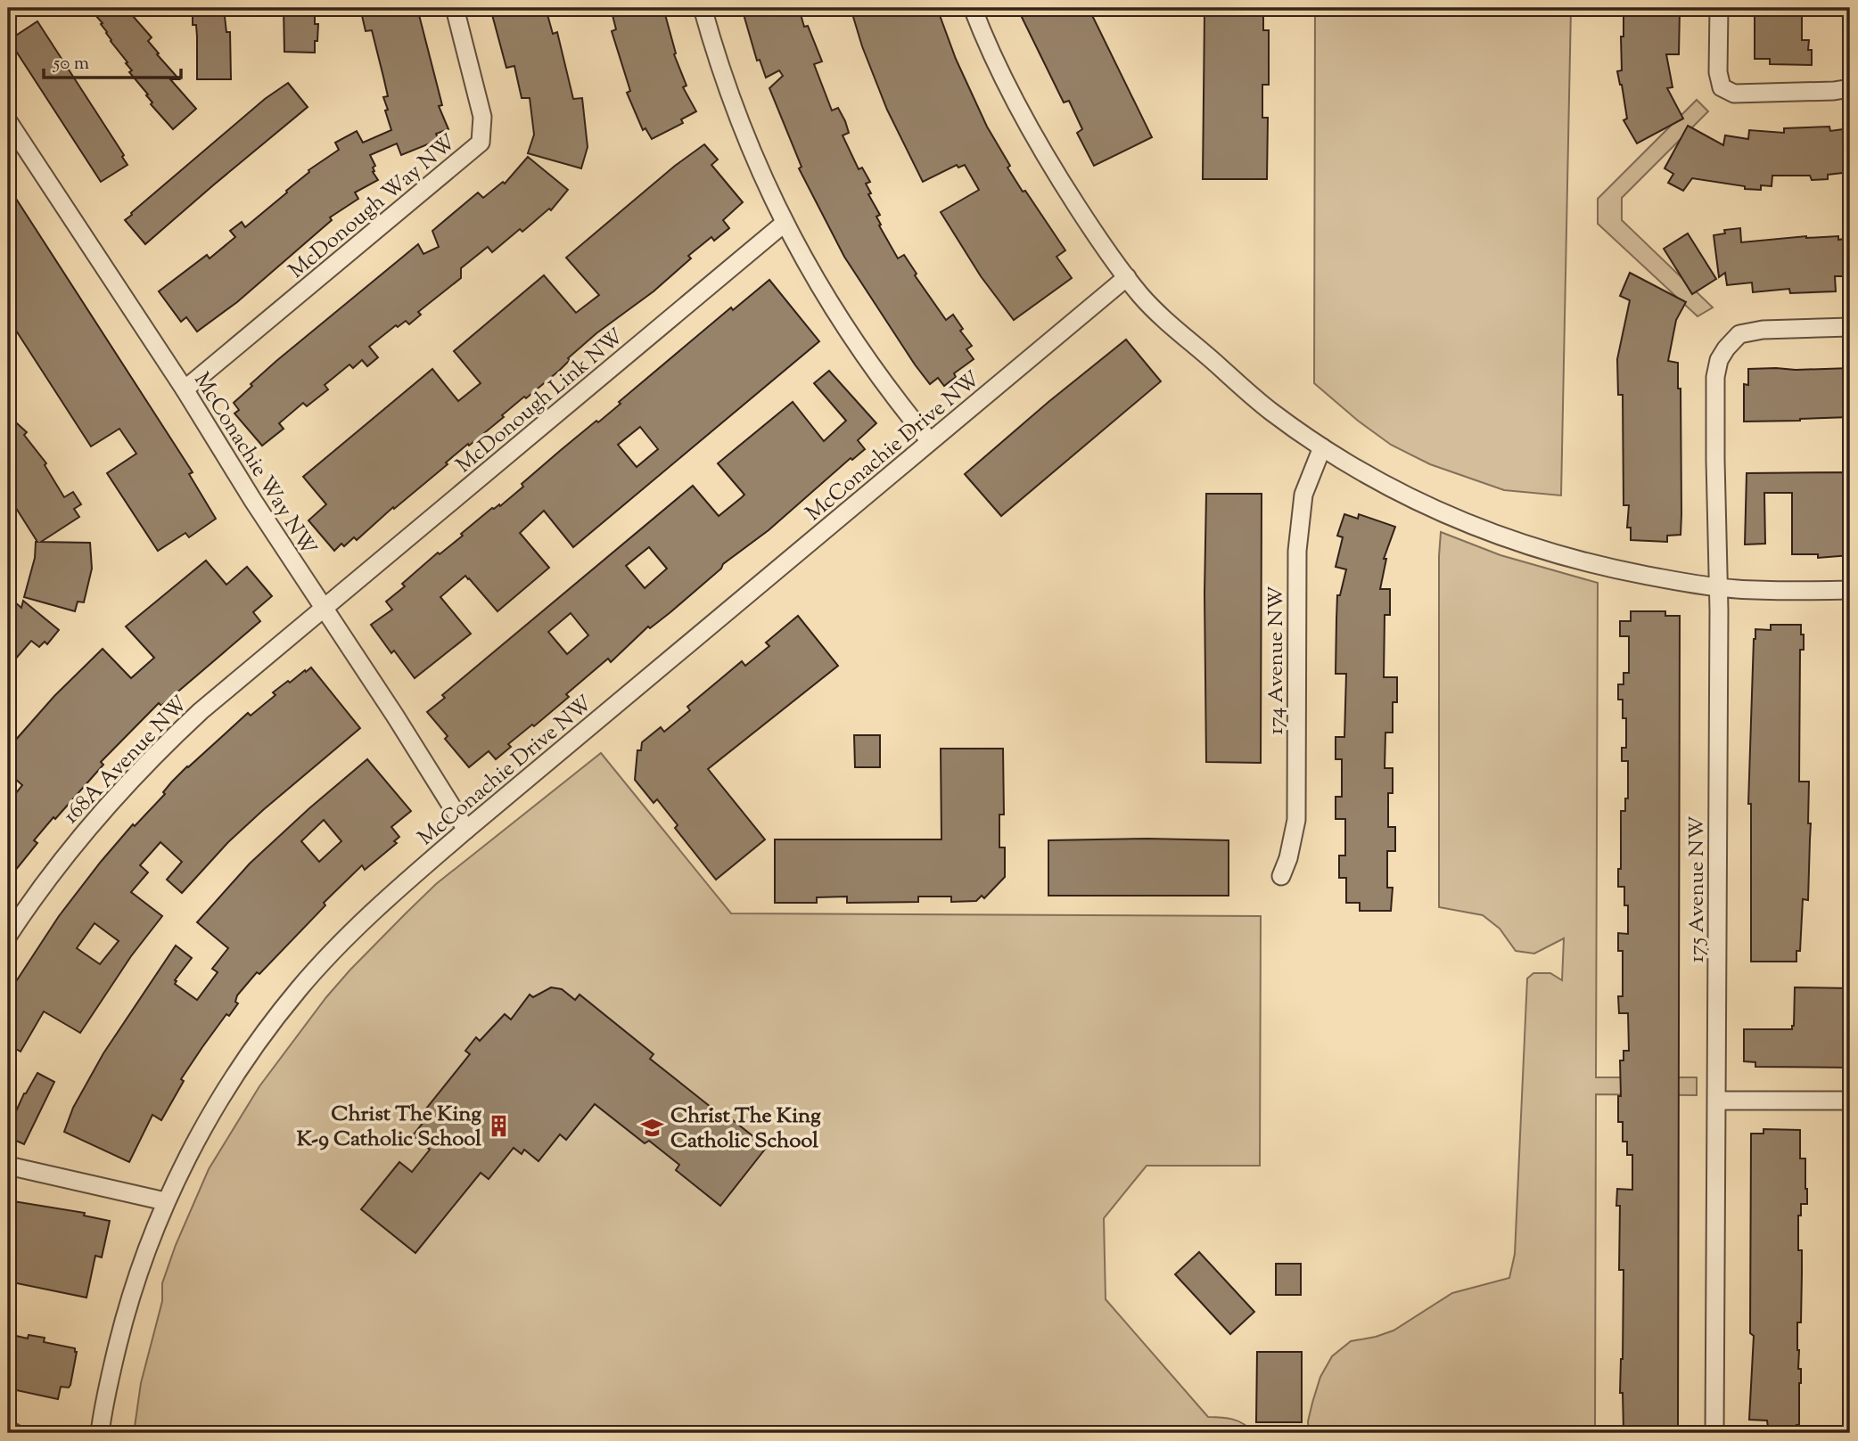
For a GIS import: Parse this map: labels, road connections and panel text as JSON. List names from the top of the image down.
{
  "streets": {
    "street": [
      "McDonough Way NW",
      "McDonough Link NW",
      "McConachie Drive NW",
      "McConachie Way NW",
      "174 Avenue NW",
      "168A Avenue NW",
      "175 Avenue NW"
    ]
  },
  "crossings": [
    ["McDonough Way NW", "McConachie Way NW"],
    ["McDonough Link NW", "McConachie Way NW"],
    ["McDonough Link NW", "168A Avenue NW"],
    ["McConachie Drive NW", "McConachie Way NW"],
    ["McConachie Way NW", "168A Avenue NW"]
  ],
  "places": {
    "building": ["Christ The King K-9 Catholic School"],
    "school or university": ["Christ The King Catholic School"]
  },
  "scale_bar": "50 m"
}
